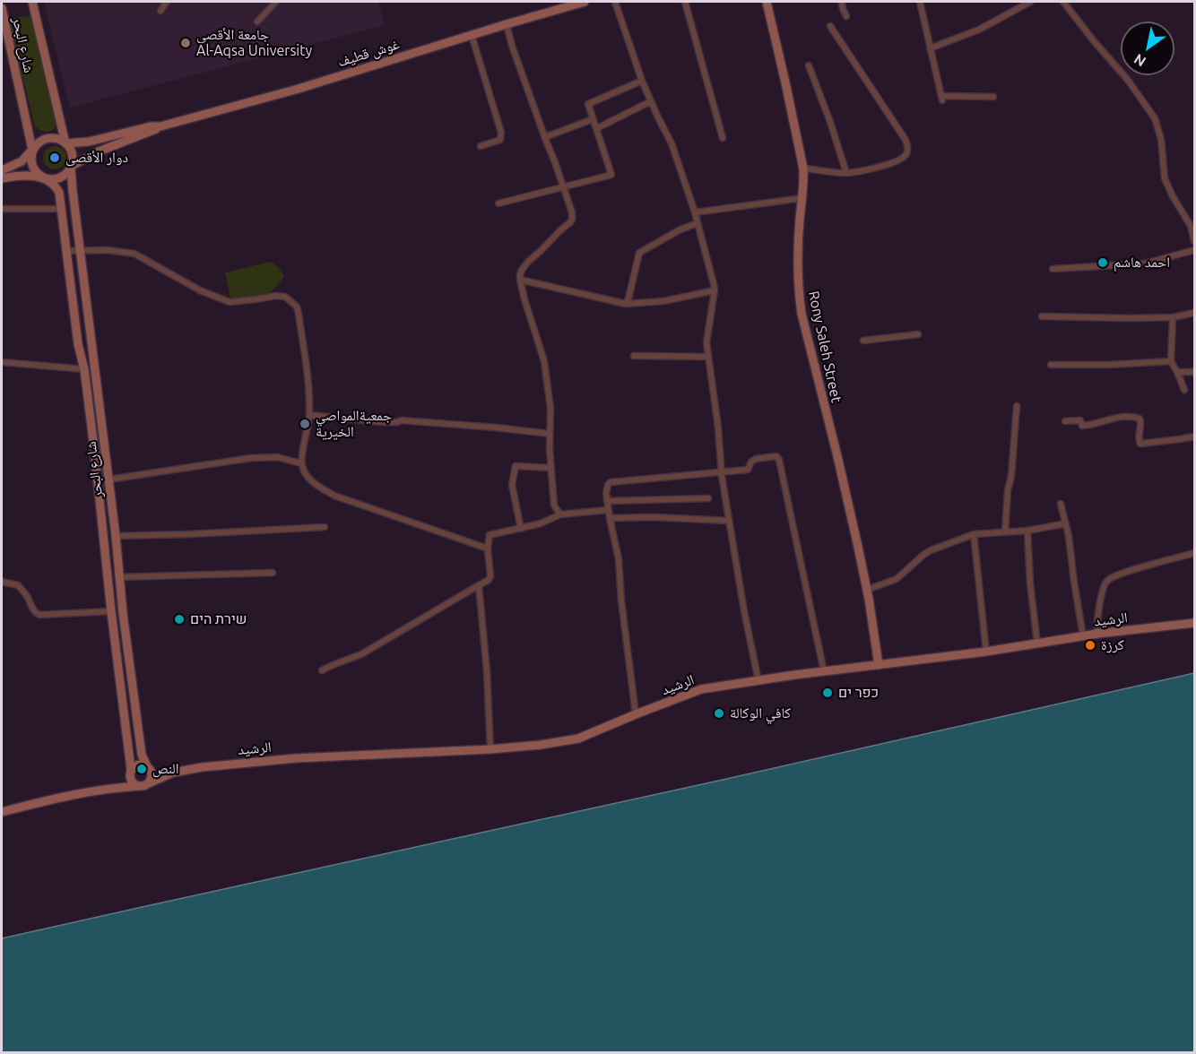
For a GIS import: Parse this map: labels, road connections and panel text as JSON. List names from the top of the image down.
{
  "streets": {
    "main road": [
      "شارع البحر",
      "غوش قطيف",
      "Rony Saleh Street",
      "الرشيد"
    ]
  },
  "crossings": [
    ["شارع البحر", "غوش قطيف"],
    ["شارع البحر", "الرشيد"],
    ["Rony Saleh Street", "الرشيد"]
  ],
  "places": [
    "جامعة الأقصى Al-Aqsa University",
    "دوار الأقصى",
    "احمد هاشم",
    "جمعيةالمواصي الخيرية",
    "שירת הים",
    "كرزة",
    "כפר ים",
    "كافي الوكالة",
    "النص"
  ],
  "north": "bottom left"
}
